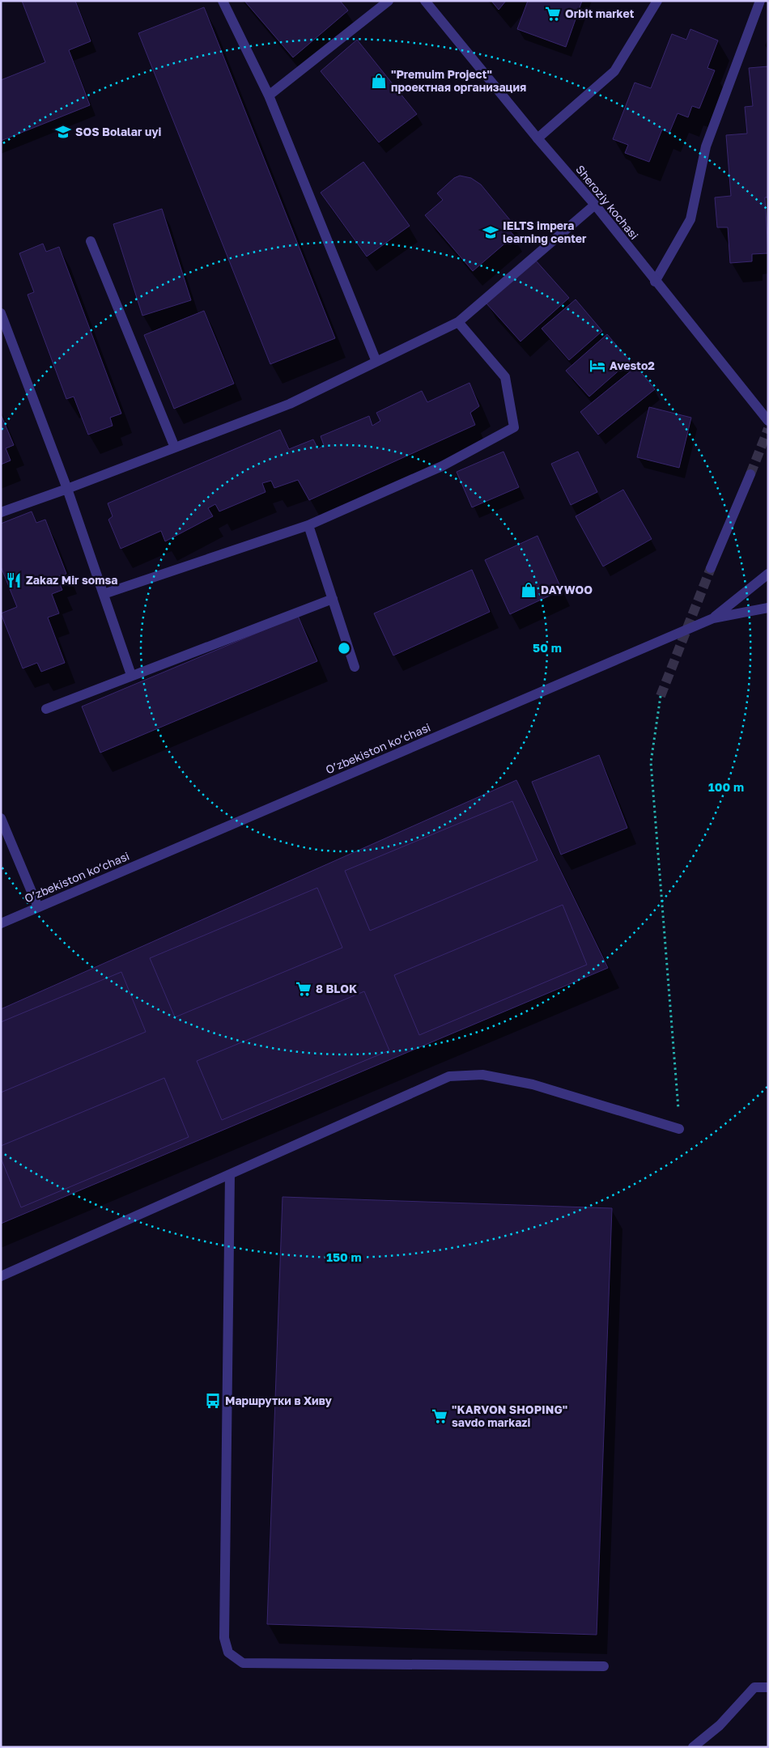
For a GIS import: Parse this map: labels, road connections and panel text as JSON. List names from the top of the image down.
{
  "streets": {
    "street": ["Sheroziy kochasi", "O’zbekiston ko‘chasi"]
  },
  "places": {
    "supermarket": ["Orbit market", "8 BLOK", "\"KARVON SHOPING\" savdo markazi"],
    "shop": ["\"Premuim Project\" проектная организация", "DAYWOO"],
    "school or university": ["SOS Bolalar uyi", "IELTS impera learning center"],
    "hotel": ["Avesto2"],
    "restaurant": ["Zakaz Mir somsa"],
    "bus stop": ["Маршрутки в Хиву"]
  },
  "rings": ["50 m", "100 m", "150 m"]
}
